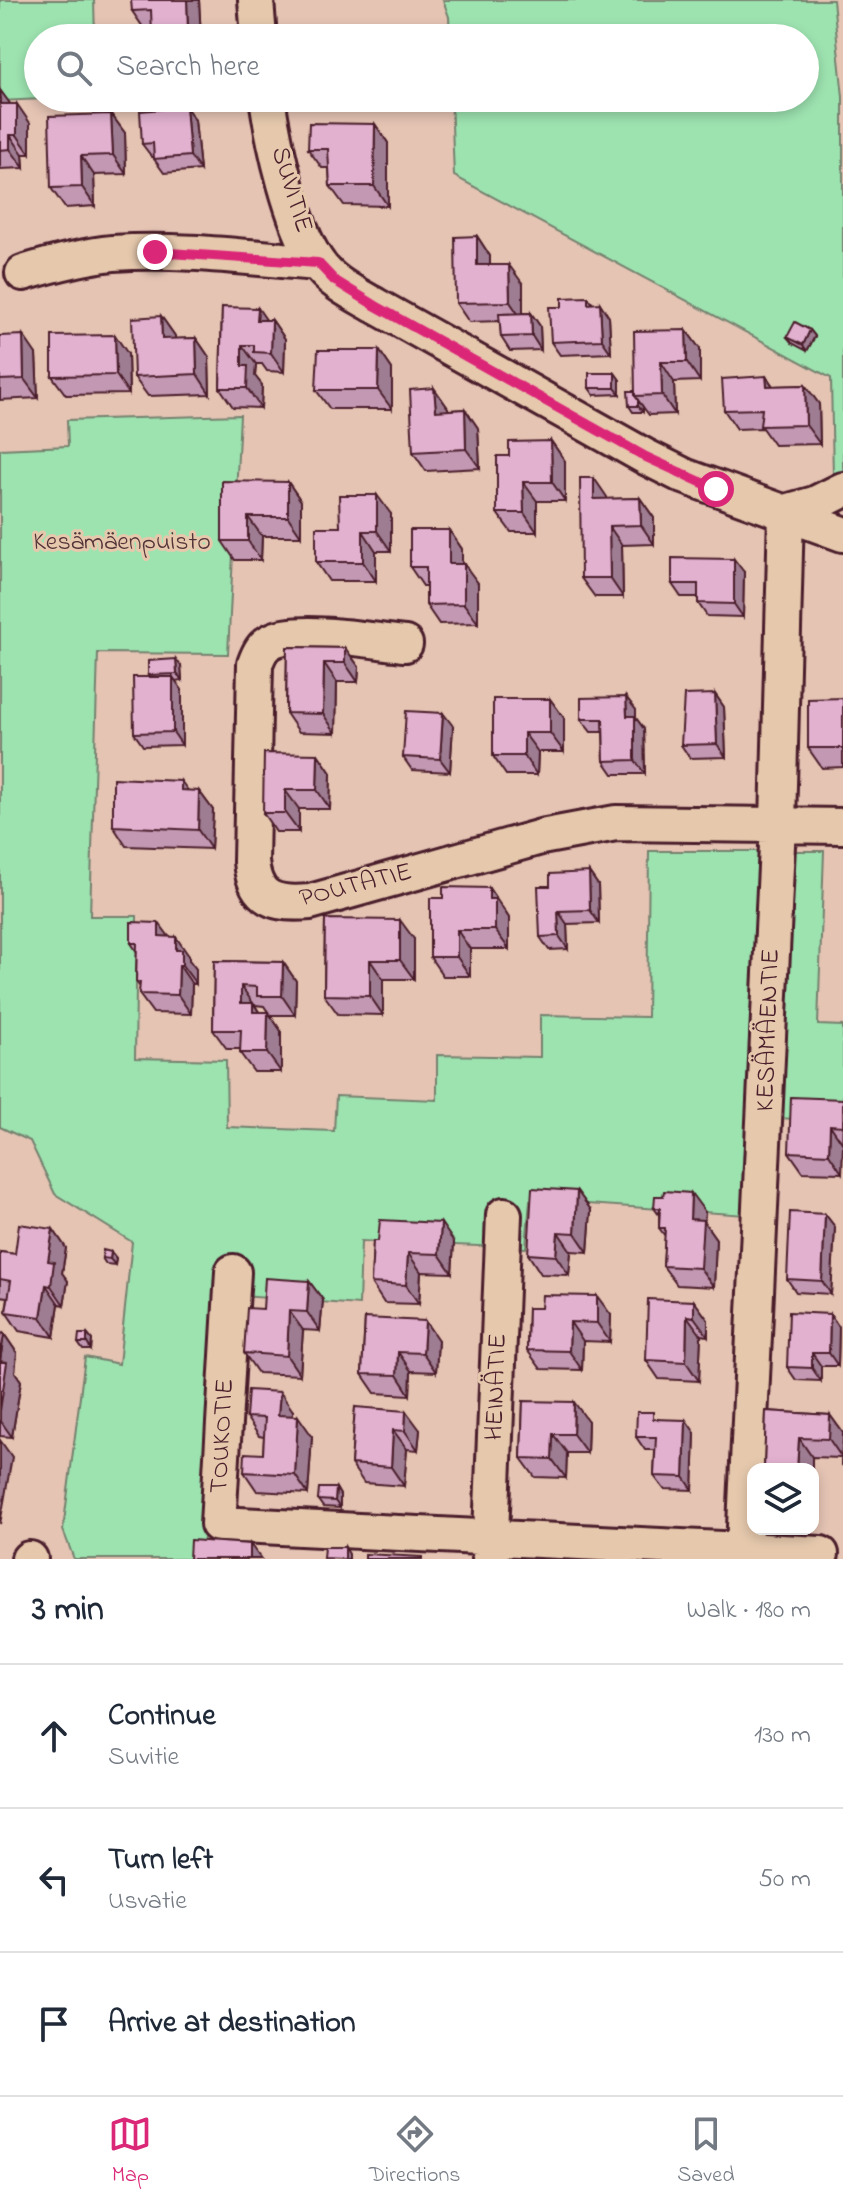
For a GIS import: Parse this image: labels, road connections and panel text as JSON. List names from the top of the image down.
{
  "streets": {
    "street": [
      "SUVITIE",
      "POUTATIE",
      "KESÄMÄENTIE",
      "HEINÄTIE",
      "TOUKOTIE"
    ]
  },
  "crossings": [
    ["SUVITIE", "KESÄMÄENTIE"],
    ["POUTATIE", "KESÄMÄENTIE"],
    ["KESÄMÄENTIE", "TOUKOTIE"],
    ["HEINÄTIE", "TOUKOTIE"]
  ],
  "parks": ["Kesämäenpuisto"],
  "page": {
    "search": "Search here",
    "heading": ["3 min", "Walk · 180 m"],
    "list": [
      ["Continue", "Suvitie", "130 m"],
      ["Turn left", "Usvatie", "50 m"],
      "Arrive at destination"
    ],
    "nav": ["Map", "Directions", "Saved"]
  }
}
